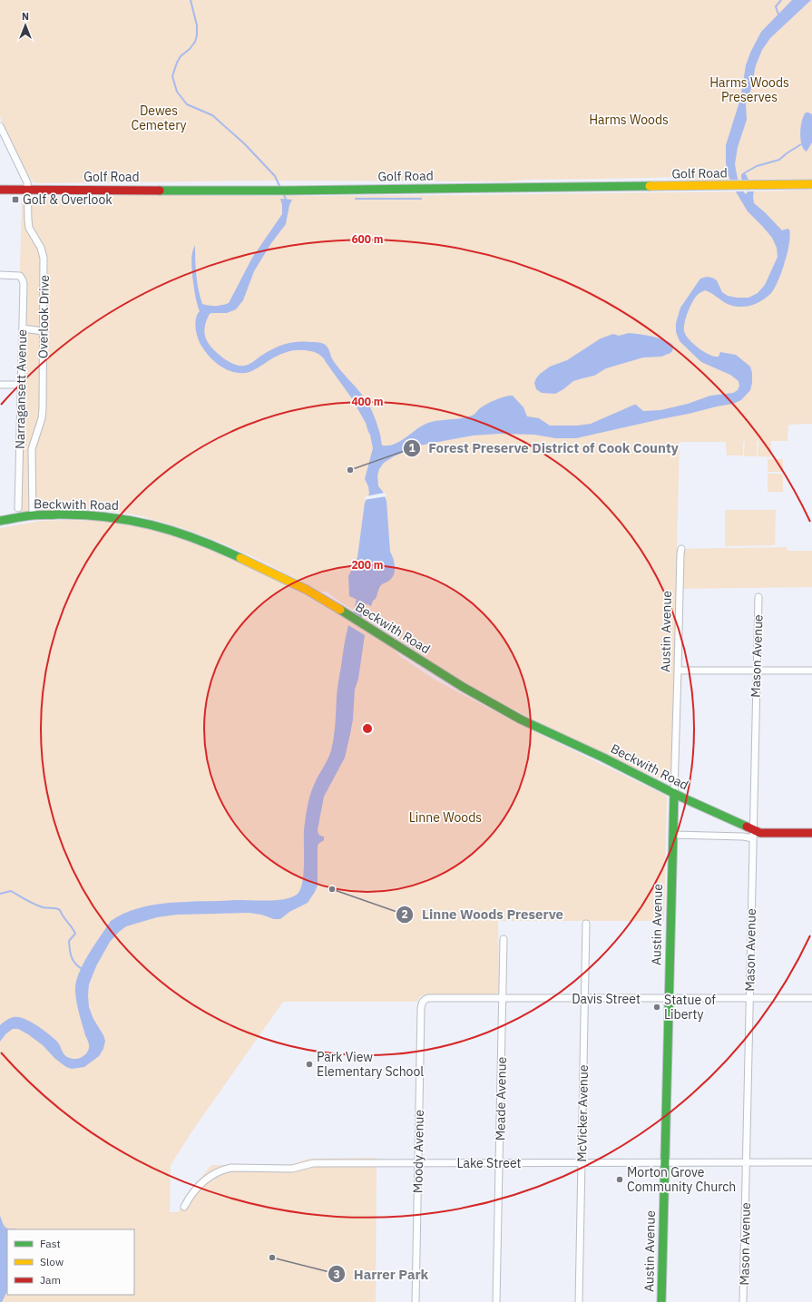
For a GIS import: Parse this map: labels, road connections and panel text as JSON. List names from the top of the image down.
{
  "streets": {
    "street": [
      "Golf Road",
      "Overlook Drive",
      "Narragansett Avenue",
      "Beckwith Road",
      "Austin Avenue",
      "Mason Avenue",
      "Davis Street",
      "Meade Avenue",
      "McVicker Avenue",
      "Moody Avenue",
      "Lake Street"
    ]
  },
  "crossings": [
    ["Golf Road", "Overlook Drive"],
    ["Overlook Drive", "Beckwith Road"],
    ["Beckwith Road", "Austin Avenue"],
    ["Beckwith Road", "Mason Avenue"],
    ["Austin Avenue", "Davis Street"],
    ["Austin Avenue", "Lake Street"],
    ["Mason Avenue", "Davis Street"],
    ["Mason Avenue", "Lake Street"],
    ["Davis Street", "Meade Avenue"],
    ["Davis Street", "McVicker Avenue"],
    ["Davis Street", "Moody Avenue"],
    ["Meade Avenue", "Lake Street"],
    ["McVicker Avenue", "Lake Street"],
    ["Moody Avenue", "Lake Street"]
  ],
  "parks": [
    "Harms Woods Preserves",
    "Dewes Cemetery",
    "Harms Woods",
    "Linne Woods"
  ],
  "places": {
    "transit": ["Golf & Overlook"],
    "other": [
      "Forest Preserve District of Cook County",
      "Linne Woods Preserve",
      "Statue of Liberty",
      "Park View Elementary School",
      "Morton Grove Community Church",
      "Harrer Park"
    ]
  },
  "legend": ["Fast", "Slow", "Jam"],
  "north": "top",
  "rings": ["600 m", "400 m", "200 m"]
}
